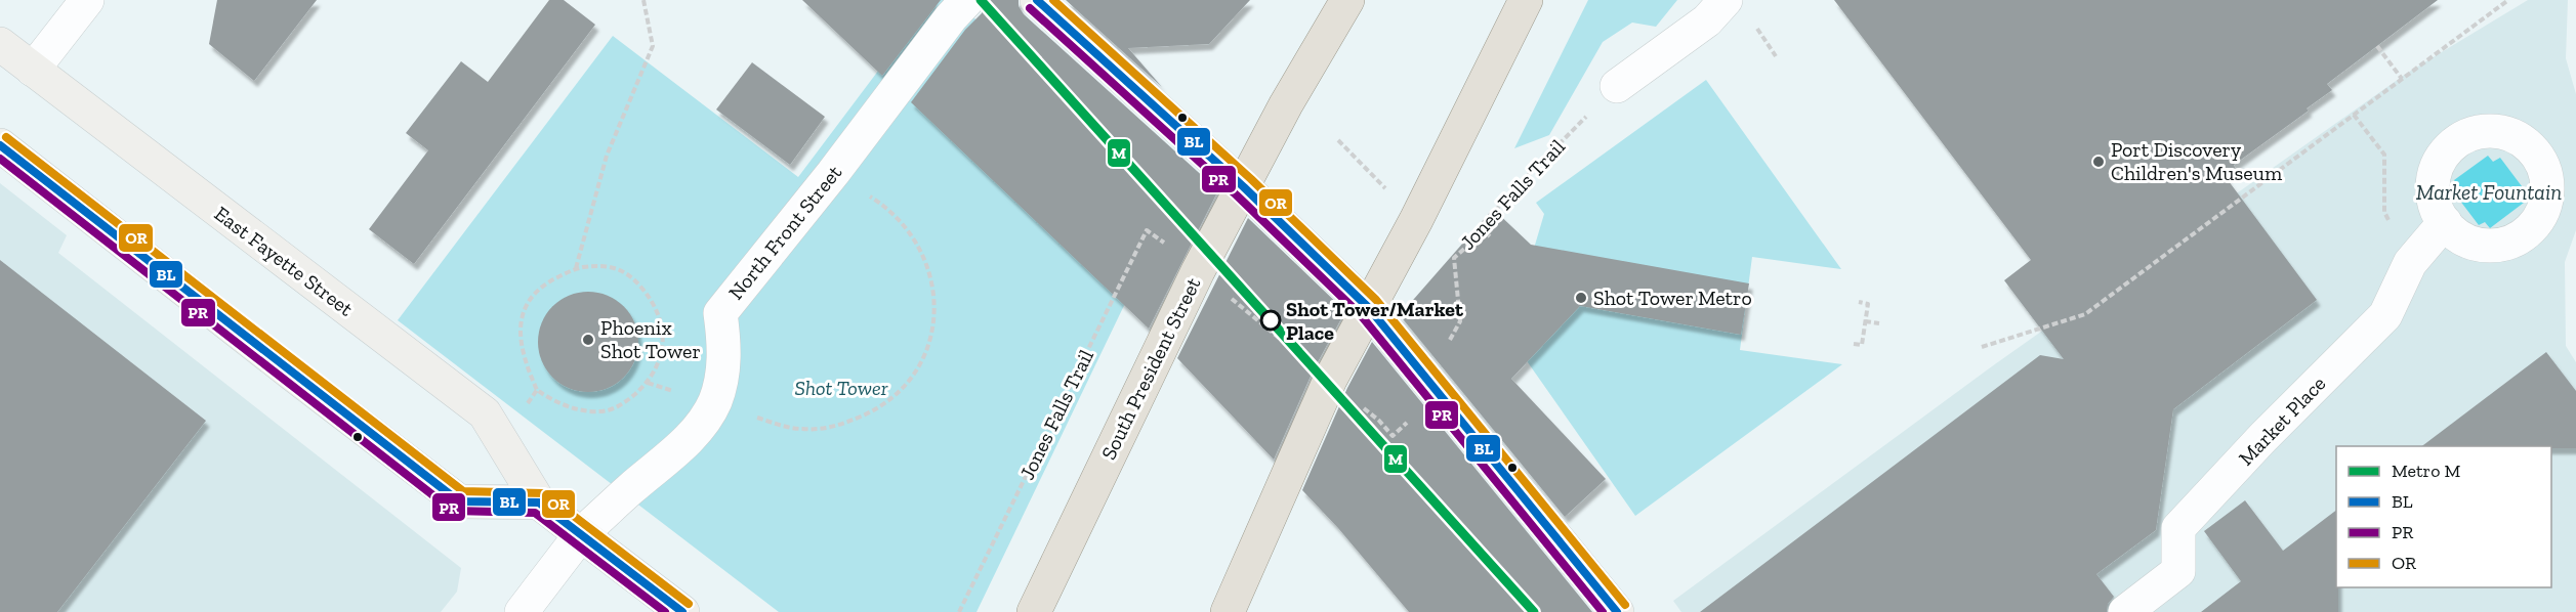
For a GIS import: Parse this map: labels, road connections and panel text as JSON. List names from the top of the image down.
{
  "streets": {
    "main road": ["East Fayette Street", "South President Street"],
    "street": ["North Front Street", "Market Place"],
    "path": ["Jones Falls Trail"]
  },
  "crossings": [
    ["North Front Street", "East Fayette Street"]
  ],
  "water": ["Market Fountain"],
  "parks": ["Shot Tower"],
  "places": [
    "Port Discovery Children's Museum",
    "Shot Tower Metro",
    "Shot Tower/Market Place",
    "Phoenix Shot Tower"
  ],
  "lines": [
    "metro line M",
    "transit line BL",
    "transit line OR",
    "transit line PR"
  ],
  "legend": [
    "Metro M",
    "BL",
    "PR",
    "OR"
  ]
}
